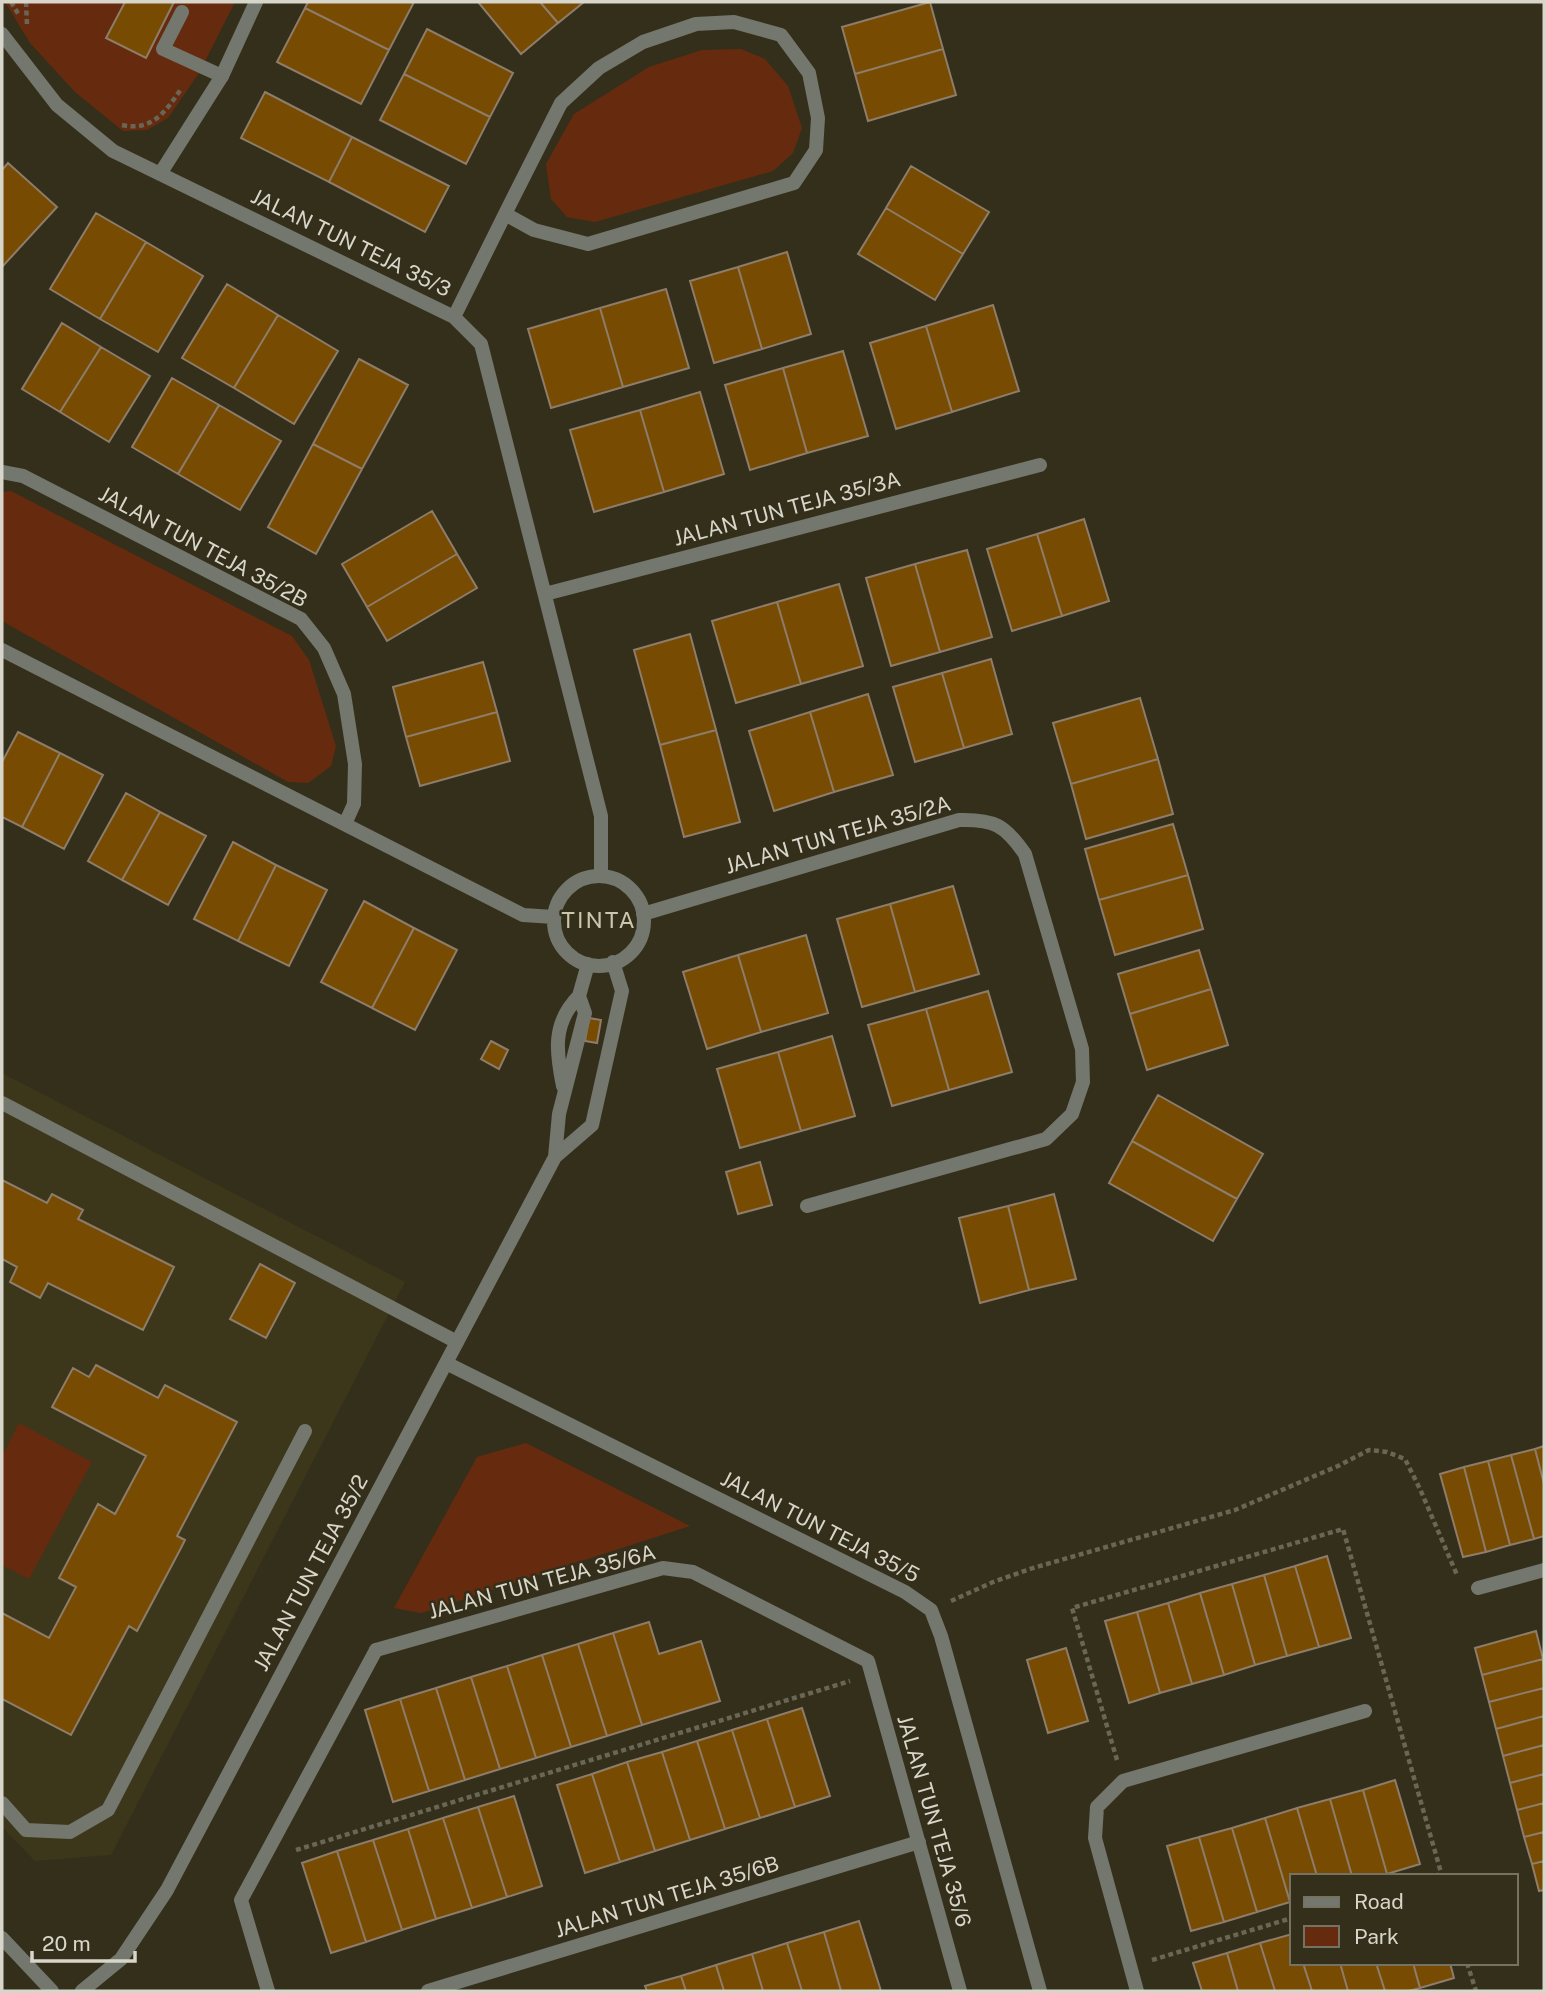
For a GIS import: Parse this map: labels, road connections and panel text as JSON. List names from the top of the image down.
{
  "streets": {
    "street": [
      "JALAN TUN TEJA 35/3",
      "JALAN TUN TEJA 35/3A",
      "JALAN TUN TEJA 35/2B",
      "JALAN TUN TEJA 35/2A",
      "JALAN TUN TEJA 35/5",
      "JALAN TUN TEJA 35/2",
      "JALAN TUN TEJA 35/6A",
      "JALAN TUN TEJA 35/6",
      "JALAN TUN TEJA 35/6B"
    ]
  },
  "crossings": [
    ["JALAN TUN TEJA 35/3", "JALAN TUN TEJA 35/3A"],
    ["JALAN TUN TEJA 35/3", "JALAN TUN TEJA 35/2A"],
    ["JALAN TUN TEJA 35/3", "JALAN TUN TEJA 35/2"],
    ["JALAN TUN TEJA 35/2A", "JALAN TUN TEJA 35/2"],
    ["JALAN TUN TEJA 35/5", "JALAN TUN TEJA 35/2"],
    ["JALAN TUN TEJA 35/6A", "JALAN TUN TEJA 35/6"],
    ["JALAN TUN TEJA 35/6", "JALAN TUN TEJA 35/6B"]
  ],
  "districts": ["TINTA"],
  "legend": ["Road", "Park"],
  "scale_bar": "20 m"
}
